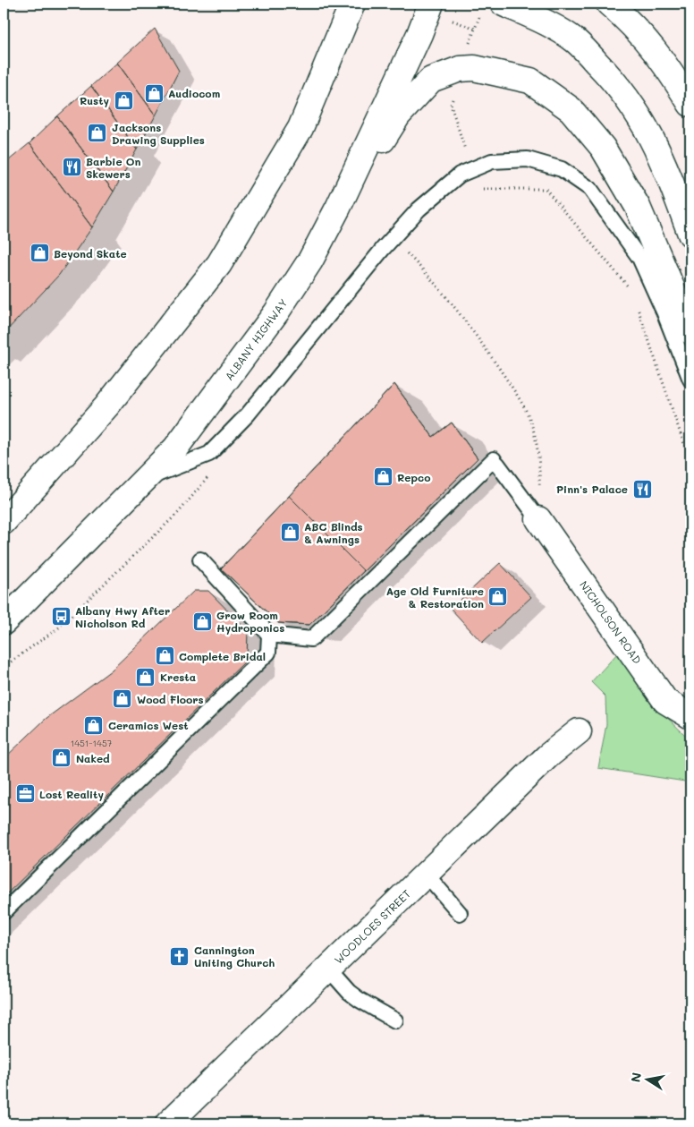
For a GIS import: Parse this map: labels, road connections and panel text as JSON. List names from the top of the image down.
{
  "streets": {
    "main road": ["ALBANY HIGHWAY", "NICHOLSON ROAD", "WOODLOES STREET"]
  },
  "places": {
    "shop": [
      "Audiocom",
      "Rusty",
      "Jacksons Drawing Supplies",
      "Beyond Skate",
      "Repco",
      "ABC Blinds & Awnings",
      "Age Old Furniture & Restoration",
      "Grow Room Hydroponics",
      "Complete Bridal",
      "Kresta",
      "Wood Floors",
      "Ceramics West",
      "Naked"
    ],
    "restaurant": ["Barbie On Skewers", "Pinn's Palace"],
    "bus stop": ["Albany Hwy After Nicholson Rd"],
    "office": ["Lost Reality"],
    "church": ["Cannington Uniting Church"]
  },
  "house_numbers": ["1451-1457"],
  "north": "left"
}
